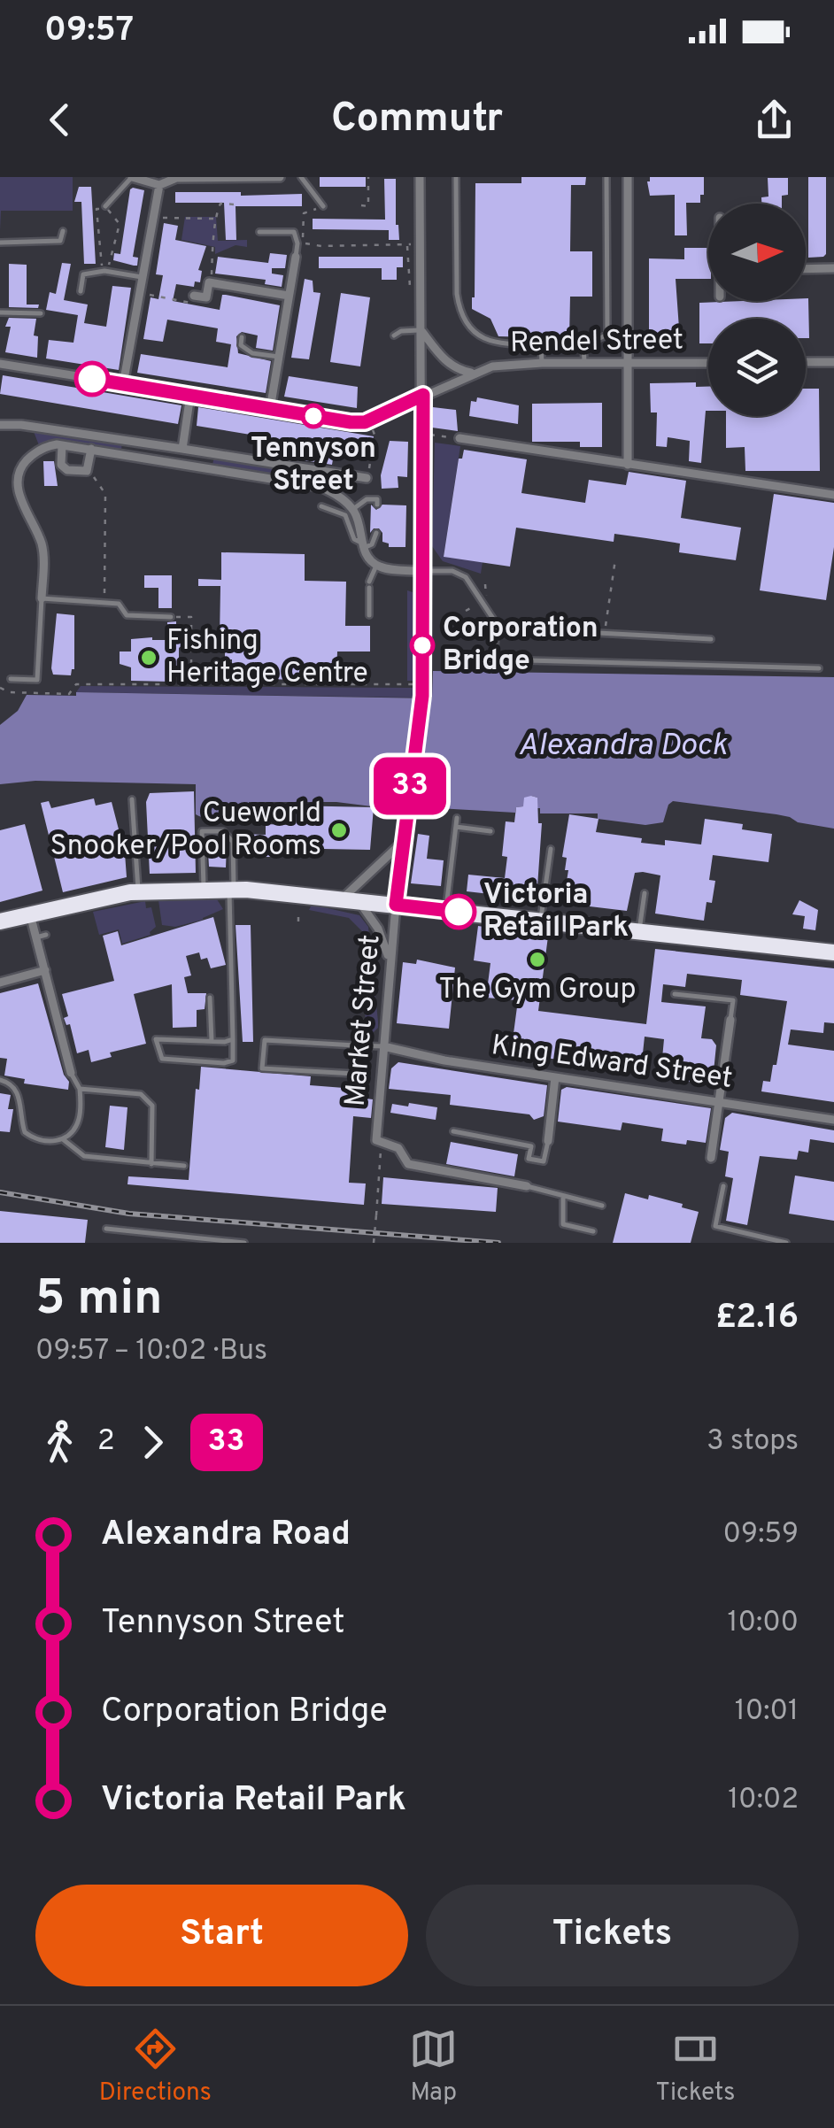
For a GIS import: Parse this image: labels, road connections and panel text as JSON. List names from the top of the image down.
{
  "streets": {
    "street": ["Rendel Street", "Market Street", "King Edward Street"]
  },
  "crossings": [
    ["Market Street", "King Edward Street"]
  ],
  "water": ["Alexandra Dock"],
  "places": [
    "Tennyson Street",
    "Corporation Bridge",
    "Fishing Heritage Centre",
    "Cueworld Snooker/Pool Rooms",
    "Victoria Retail Park",
    "The Gym Group"
  ],
  "lines": ["bus line 33"],
  "north": "right",
  "page": {
    "status": "09:57",
    "header": "Commutr",
    "on_map": "33",
    "heading": ["5 min", "09:57 – 10:02 · Bus", "£2.16"],
    "legs": ["2", "33", "3 stops"],
    "list": [
      {
        "name": "Alexandra Road",
        "value": "09:59"
      },
      {
        "name": "Tennyson Street",
        "value": "10:00"
      },
      {
        "name": "Corporation Bridge",
        "value": "10:01"
      },
      {
        "name": "Victoria Retail Park",
        "value": "10:02"
      }
    ],
    "buttons": ["Start", "Tickets"],
    "tabs": ["Directions", "Map", "Tickets"]
  }
}
